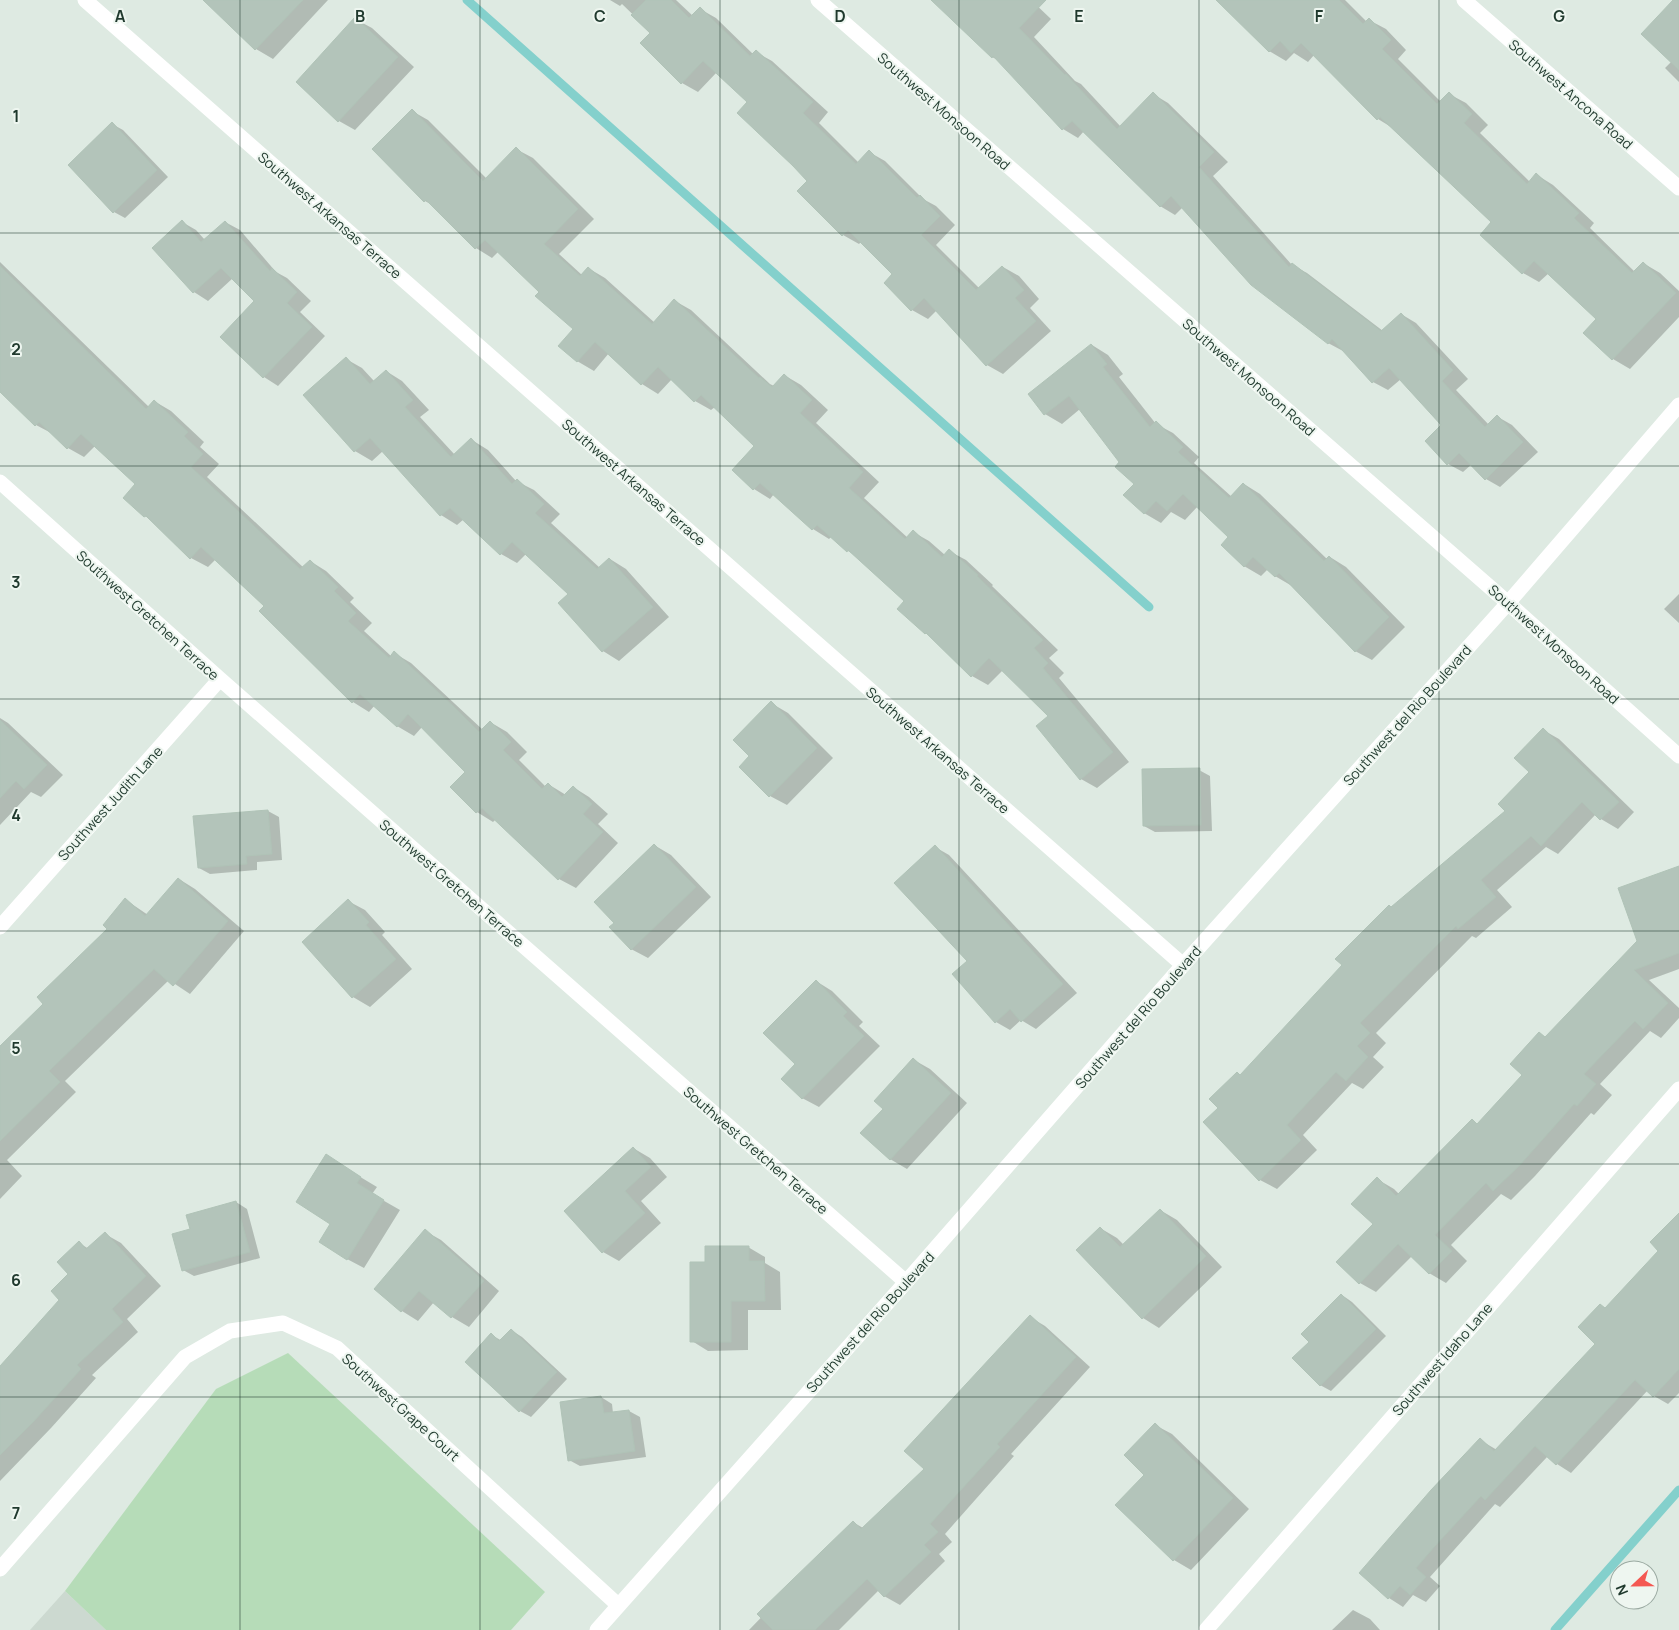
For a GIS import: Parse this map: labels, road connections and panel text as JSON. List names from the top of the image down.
{
  "streets": {
    "street": [
      "Southwest Ancona Road",
      "Southwest Monsoon Road",
      "Southwest Arkansas Terrace",
      "Southwest Gretchen Terrace",
      "Southwest del Rio Boulevard",
      "Southwest Judith Lane",
      "Southwest Idaho Lane",
      "Southwest Grape Court"
    ]
  },
  "crossings": [
    ["Southwest Monsoon Road", "Southwest del Rio Boulevard"],
    ["Southwest Arkansas Terrace", "Southwest del Rio Boulevard"],
    ["Southwest Gretchen Terrace", "Southwest del Rio Boulevard"],
    ["Southwest Gretchen Terrace", "Southwest Judith Lane"],
    ["Southwest del Rio Boulevard", "Southwest Grape Court"]
  ],
  "north": "left",
  "grid": {
    "columns": [
      "A",
      "B",
      "C",
      "D",
      "E",
      "F",
      "G"
    ],
    "rows": [
      "1",
      "2",
      "3",
      "4",
      "5",
      "6",
      "7"
    ]
  }
}
